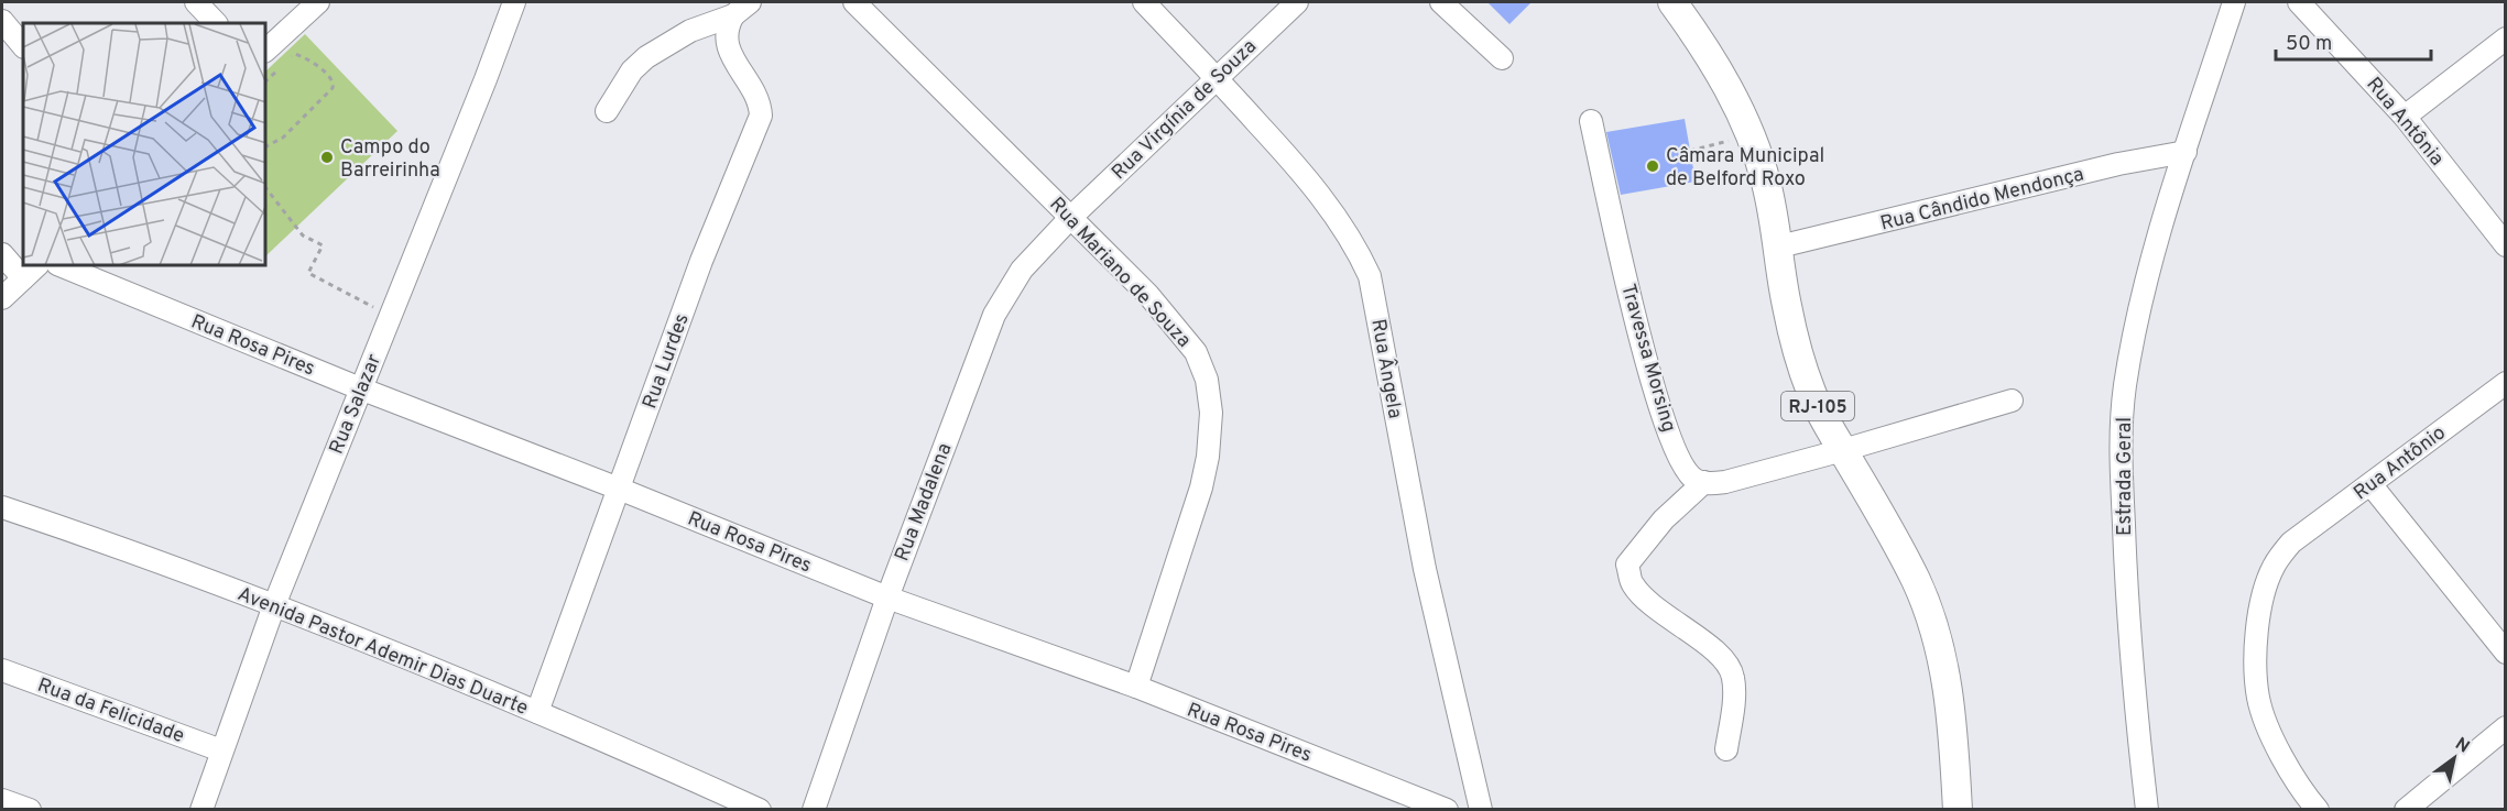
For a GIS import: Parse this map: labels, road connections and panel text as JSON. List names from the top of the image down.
{
  "streets": {
    "main road": ["RJ-105"],
    "street": [
      "Rua Virgínia de Souza",
      "Rua Antônia",
      "Rua Cândido Mendonça",
      "Rua Mariano de Souza",
      "Rua Rosa Pires",
      "Travessa Morsing",
      "Rua Lurdes",
      "Rua Ângela",
      "Rua Salazar",
      "Rua Antônio",
      "Estrada Geral",
      "Rua Madalena",
      "Avenida Pastor Ademir Dias Duarte",
      "Rua da Felicidade"
    ]
  },
  "crossings": [
    ["Rua Virgínia de Souza", "Rua Mariano de Souza"],
    ["Rua Virgínia de Souza", "Rua Ângela"],
    ["Rua Virgínia de Souza", "Rua Madalena"],
    ["Rua Cândido Mendonça", "RJ-105"],
    ["Rua Cândido Mendonça", "Estrada Geral"],
    ["Rua Mariano de Souza", "Rua Rosa Pires"],
    ["Rua Mariano de Souza", "Rua Madalena"],
    ["Rua Rosa Pires", "Rua Lurdes"],
    ["Rua Rosa Pires", "Rua Salazar"],
    ["Rua Rosa Pires", "Rua Madalena"],
    ["Rua Lurdes", "Avenida Pastor Ademir Dias Duarte"],
    ["Rua Salazar", "Avenida Pastor Ademir Dias Duarte"],
    ["Rua Salazar", "Rua da Felicidade"]
  ],
  "places": ["Campo do Barreirinha", "Câmara Municipal de Belford Roxo"],
  "scale_bar": "50 m",
  "north": "top right"
}
